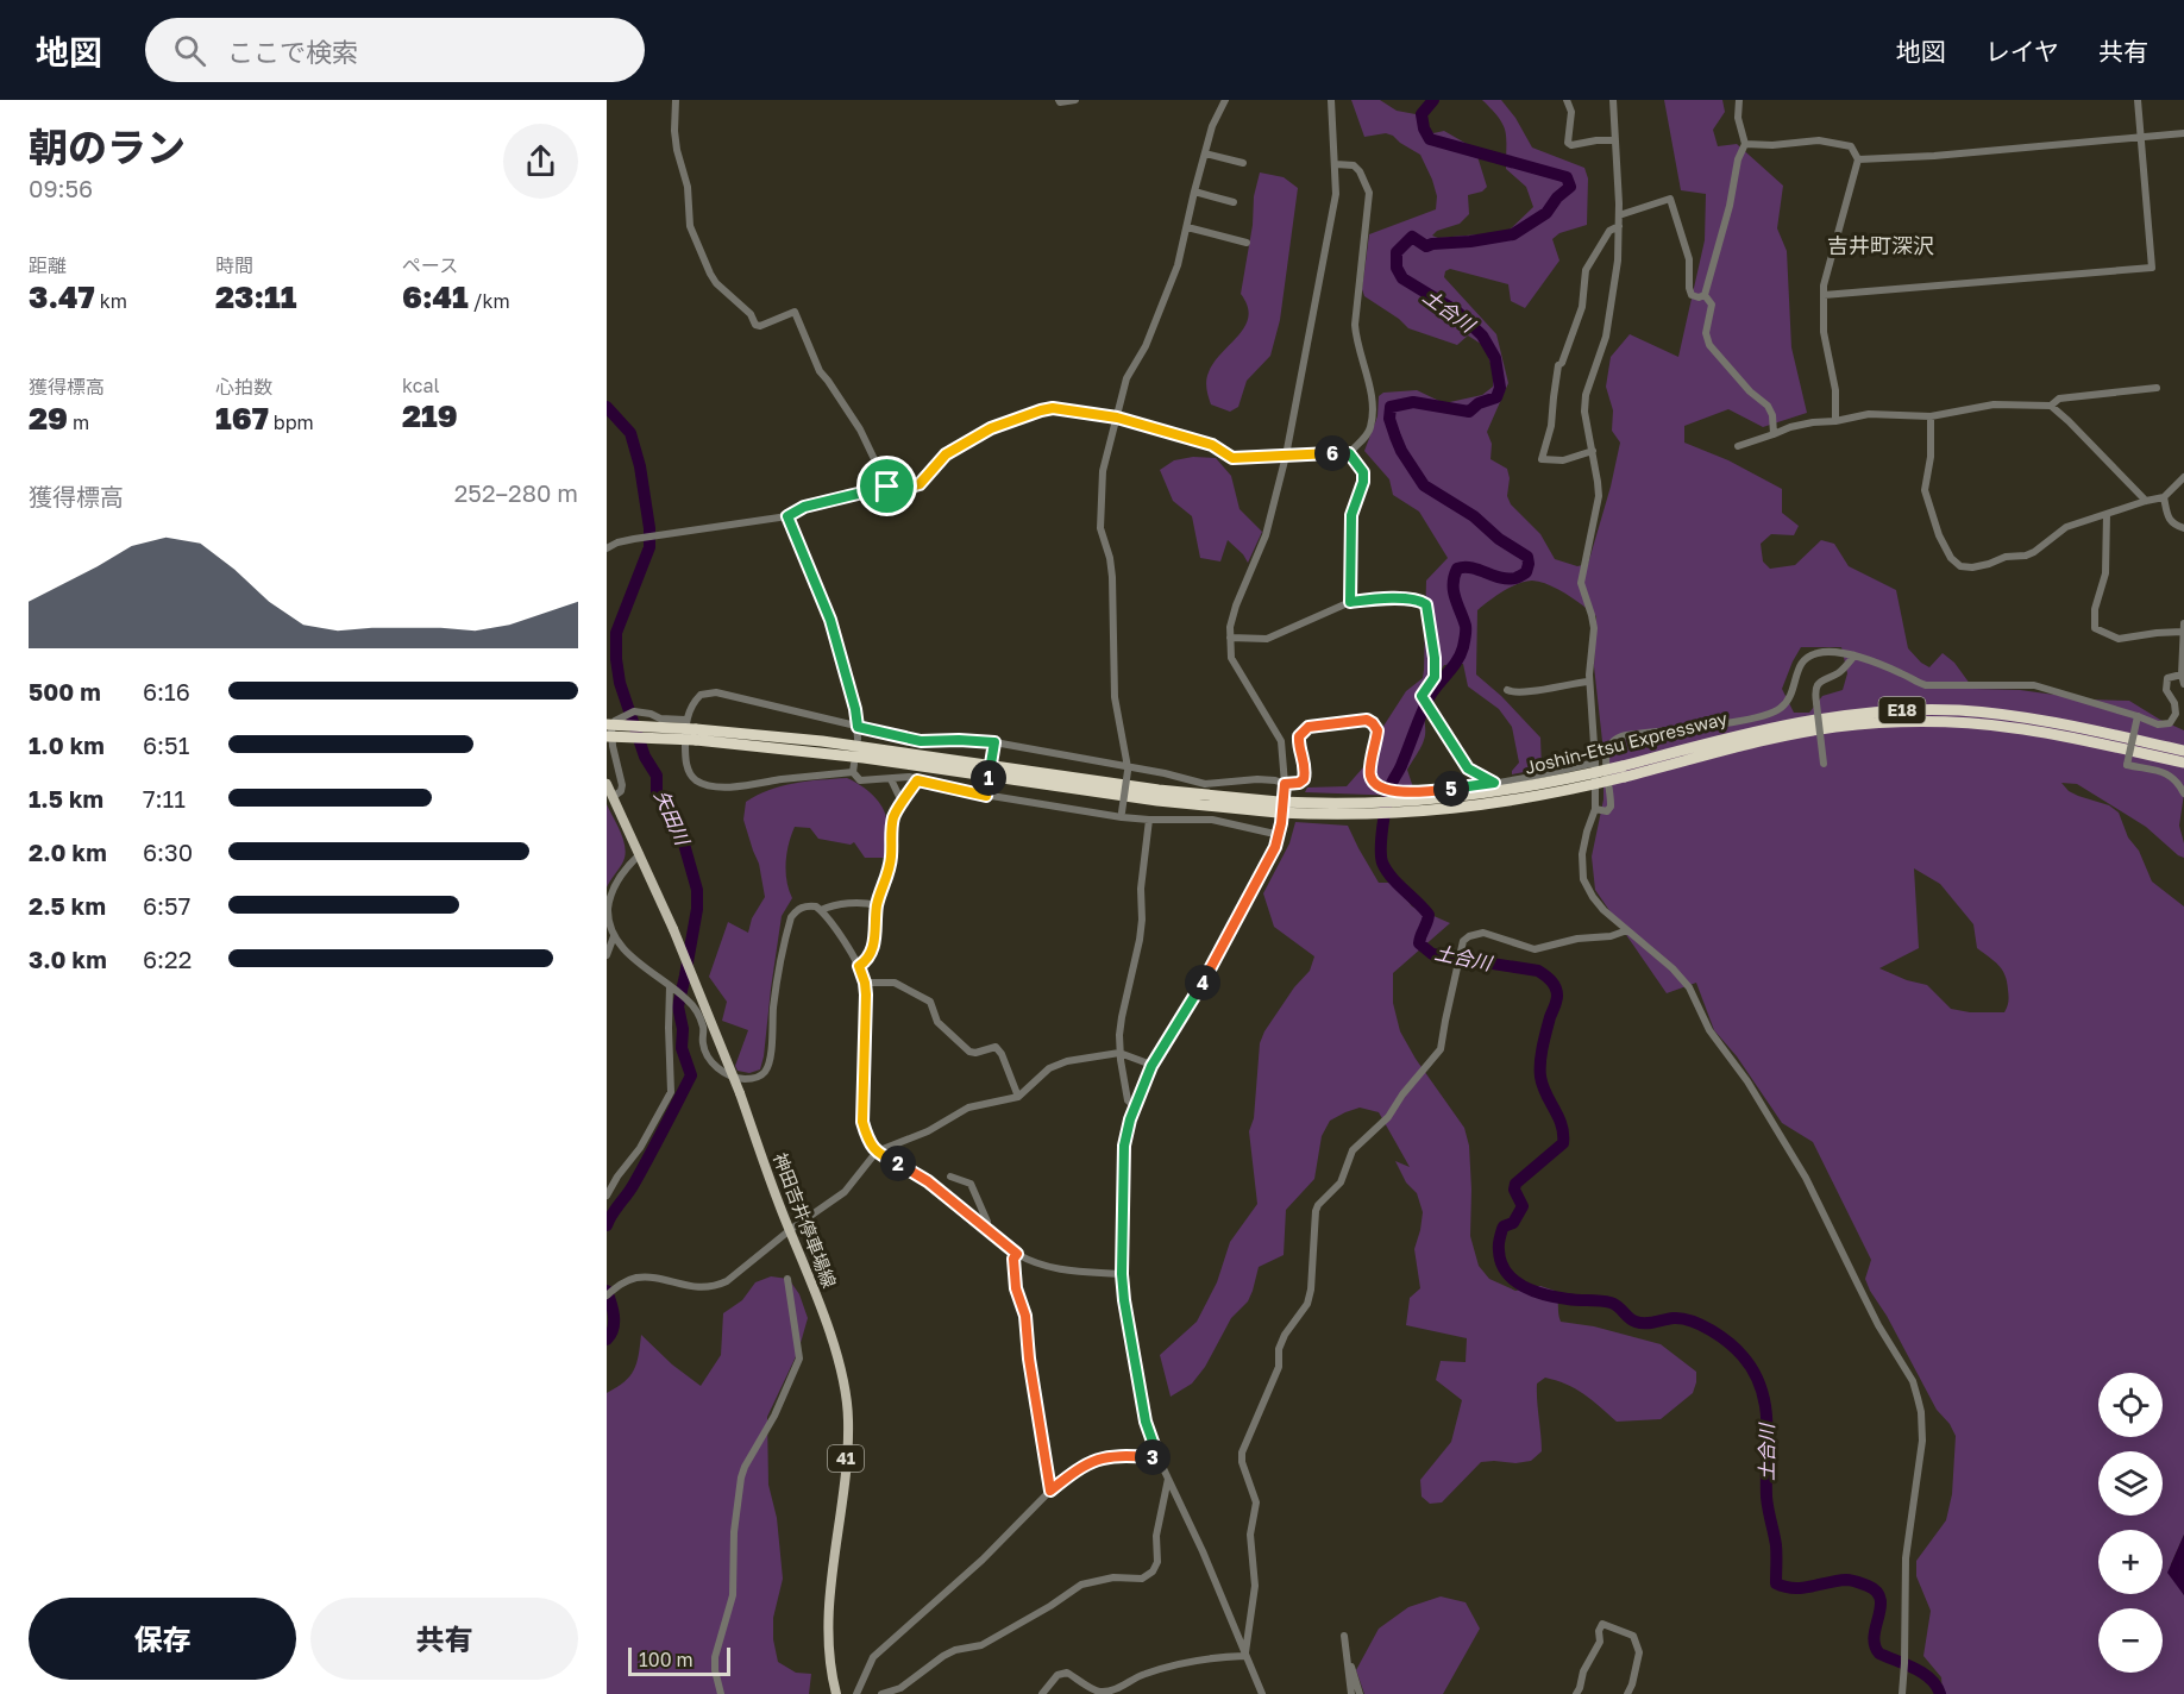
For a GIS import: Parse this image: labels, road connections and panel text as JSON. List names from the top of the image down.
{
  "streets": {
    "highway": ["E18", "Joshin-Etsu Expressway"],
    "main road": ["神田吉井停車場線", "41"]
  },
  "districts": ["吉井町深沢"],
  "water": ["土合川", "矢田川"],
  "scale_bar": "100 m",
  "page": {
    "header": "地図",
    "search": "ここで検索",
    "nav": ["地図", "レイヤ", "共有"],
    "heading": ["朝のラン", "09:56"],
    "stats": [
      ["距離", "3.47 km"],
      ["時間", "23:11"],
      ["ペース", "6:41 /km"],
      ["獲得標高", "29 m"],
      ["心拍数", "167 bpm"],
      ["kcal", "219"]
    ],
    "pins": [
      "6",
      "1",
      "5",
      "4",
      "2",
      "3"
    ],
    "chart": ["獲得標高", "252–280 m"],
    "list": [
      {
        "name": "500 m",
        "note": "6:16"
      },
      {
        "name": "1.0 km",
        "note": "6:51"
      },
      {
        "name": "1.5 km",
        "note": "7:11"
      },
      {
        "name": "2.0 km",
        "note": "6:30"
      },
      {
        "name": "2.5 km",
        "note": "6:57"
      },
      {
        "name": "3.0 km",
        "note": "6:22"
      }
    ],
    "map_buttons": ["+", "−"],
    "buttons": ["保存", "共有"],
    "scale": "100 m"
  }
}
